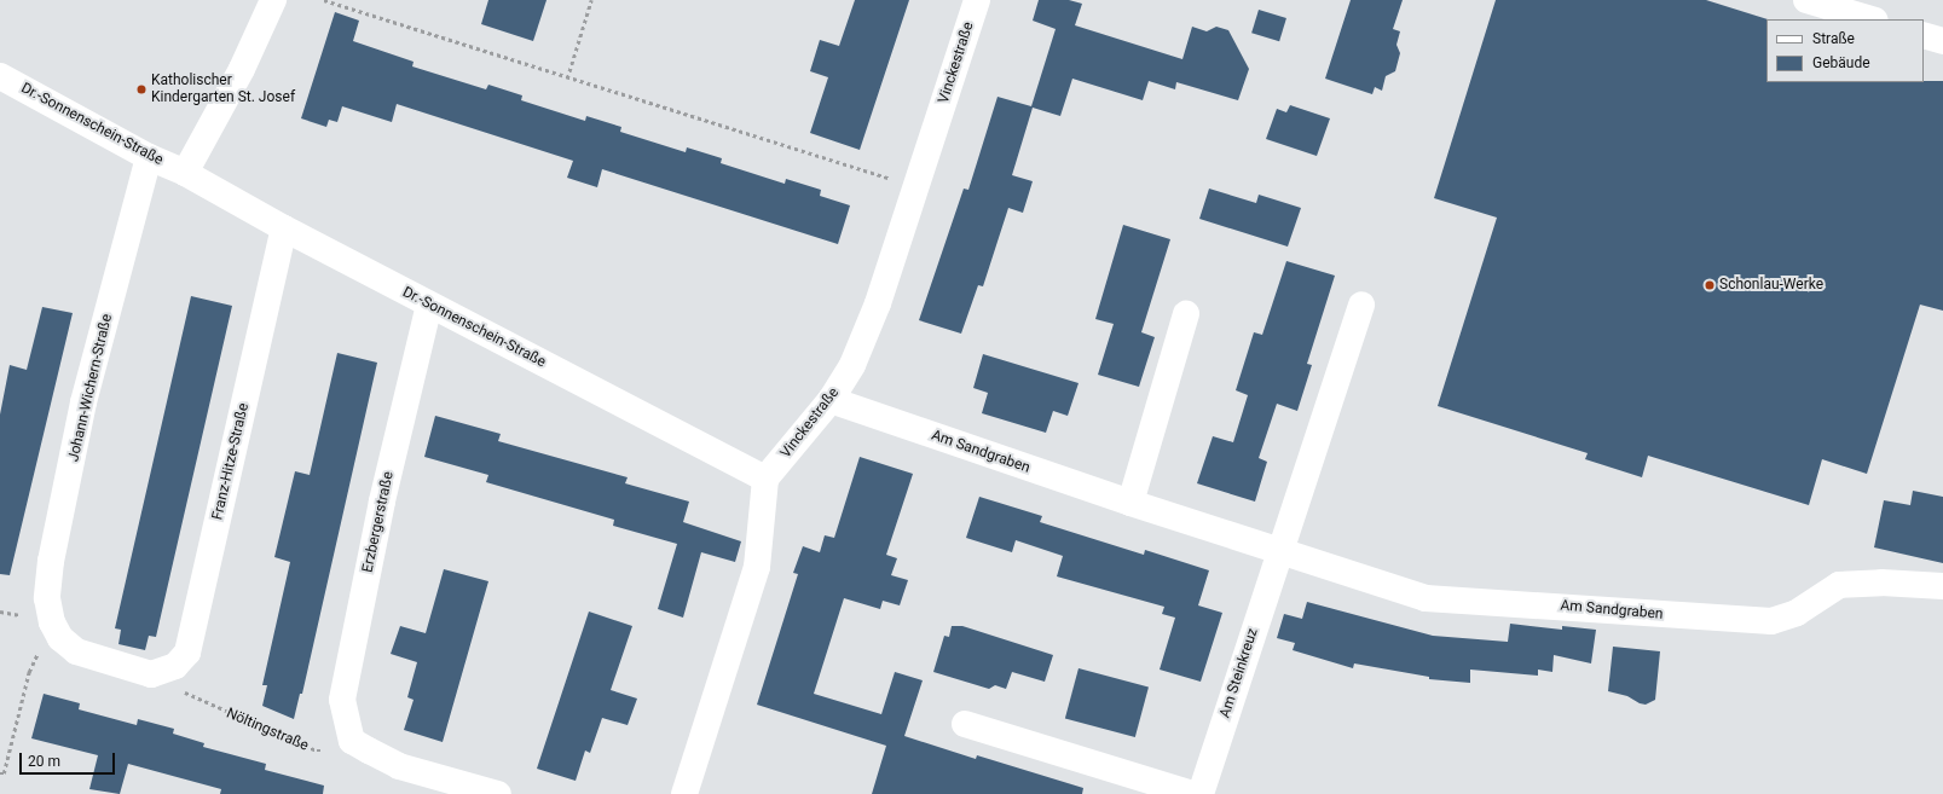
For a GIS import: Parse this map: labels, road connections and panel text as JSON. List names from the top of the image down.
{
  "streets": {
    "street": [
      "Vinckestraße",
      "Dr.-Sonnenschein-Straße",
      "Johann-Wichern-Straße",
      "Am Sandgraben",
      "Franz-Hitze-Straße",
      "Erzbergerstraße",
      "Am Steinkreuz"
    ],
    "path": ["Nöltingstraße"]
  },
  "crossings": [
    ["Vinckestraße", "Dr.-Sonnenschein-Straße"],
    ["Vinckestraße", "Am Sandgraben"],
    ["Dr.-Sonnenschein-Straße", "Johann-Wichern-Straße"],
    ["Dr.-Sonnenschein-Straße", "Franz-Hitze-Straße"],
    ["Dr.-Sonnenschein-Straße", "Erzbergerstraße"],
    ["Am Sandgraben", "Am Steinkreuz"],
    ["Franz-Hitze-Straße", "Nöltingstraße"],
    ["Erzbergerstraße", "Nöltingstraße"]
  ],
  "places": ["Katholischer Kindergarten St. Josef", "Schonlau-Werke"],
  "legend": ["Straße", "Gebäude"],
  "scale_bar": "20 m"
}
